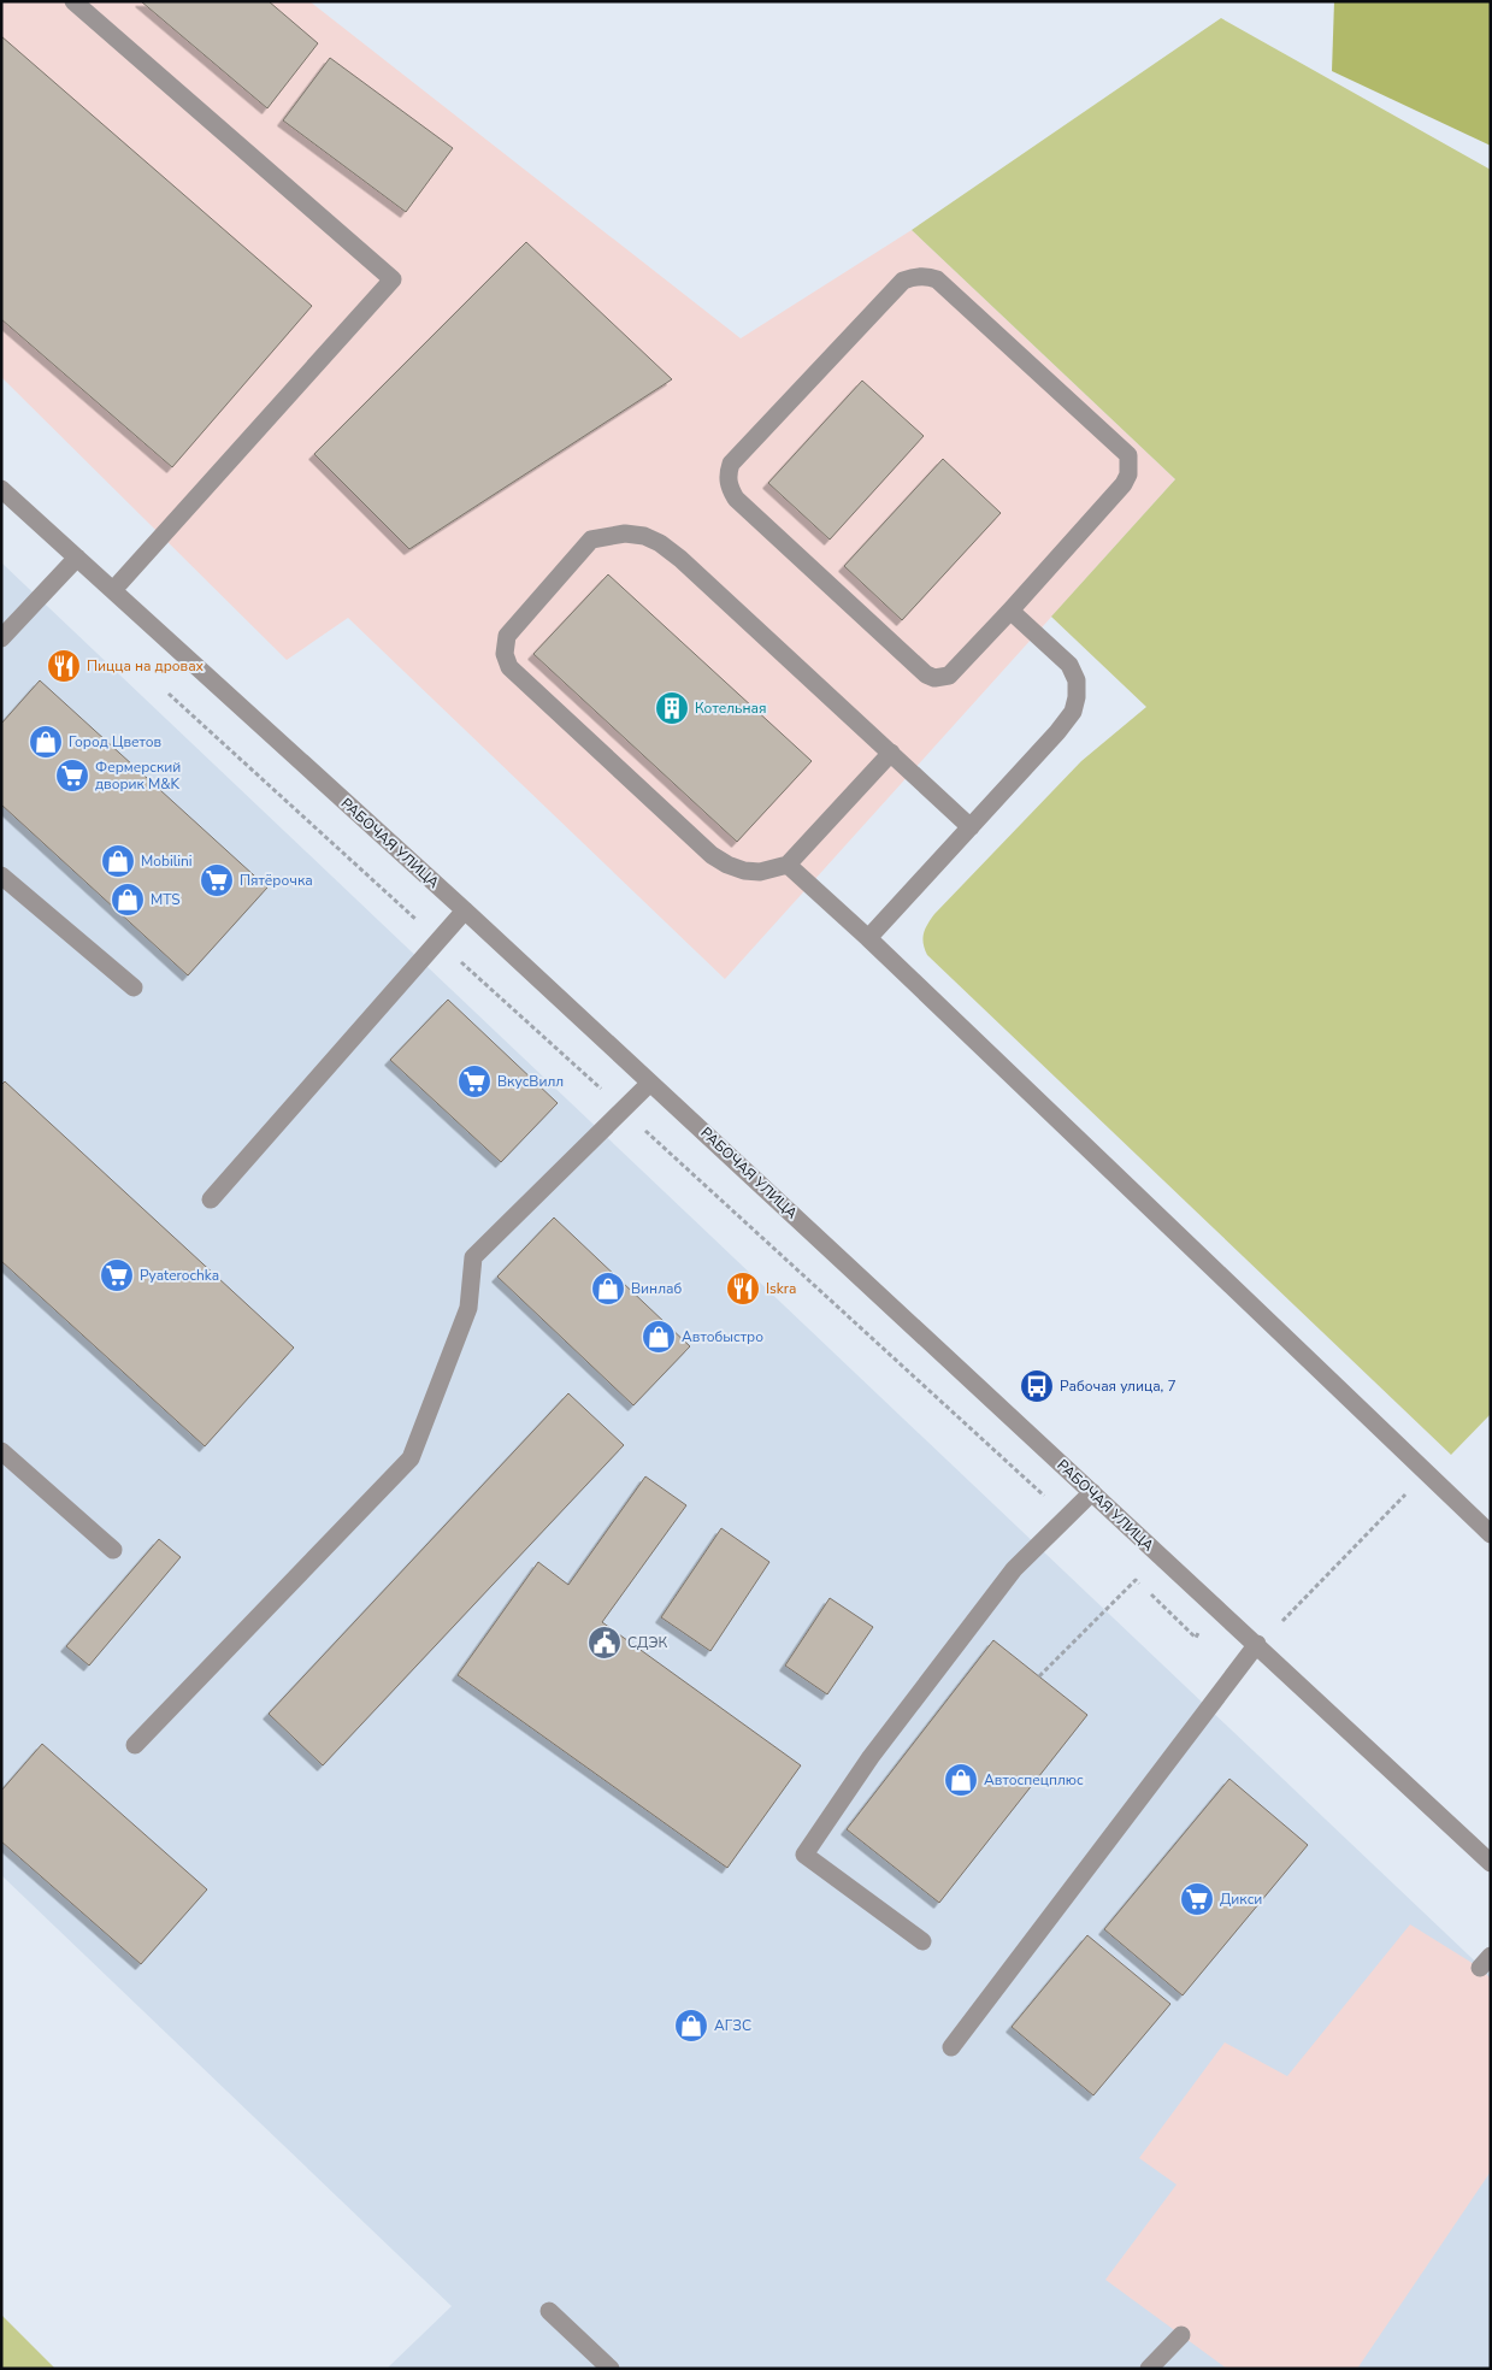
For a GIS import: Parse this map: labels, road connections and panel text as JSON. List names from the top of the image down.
{
  "streets": {
    "street": ["РАБОЧАЯ УЛИЦА"]
  },
  "places": {
    "restaurant": ["Пицца на дровах", "Iskra"],
    "building": ["Котельная"],
    "shop": [
      "Город Цветов",
      "Mobilini",
      "MTS",
      "Винлаб",
      "Автобыстро",
      "Автоспецплюс",
      "АГЗС"
    ],
    "supermarket": [
      "Фермерский дворик М&K",
      "Пятёрочка",
      "ВкусВилл",
      "Pyaterochka",
      "Дикси"
    ],
    "bus stop": ["Рабочая улица, 7"],
    "public building": ["СДЭК"]
  }
}
